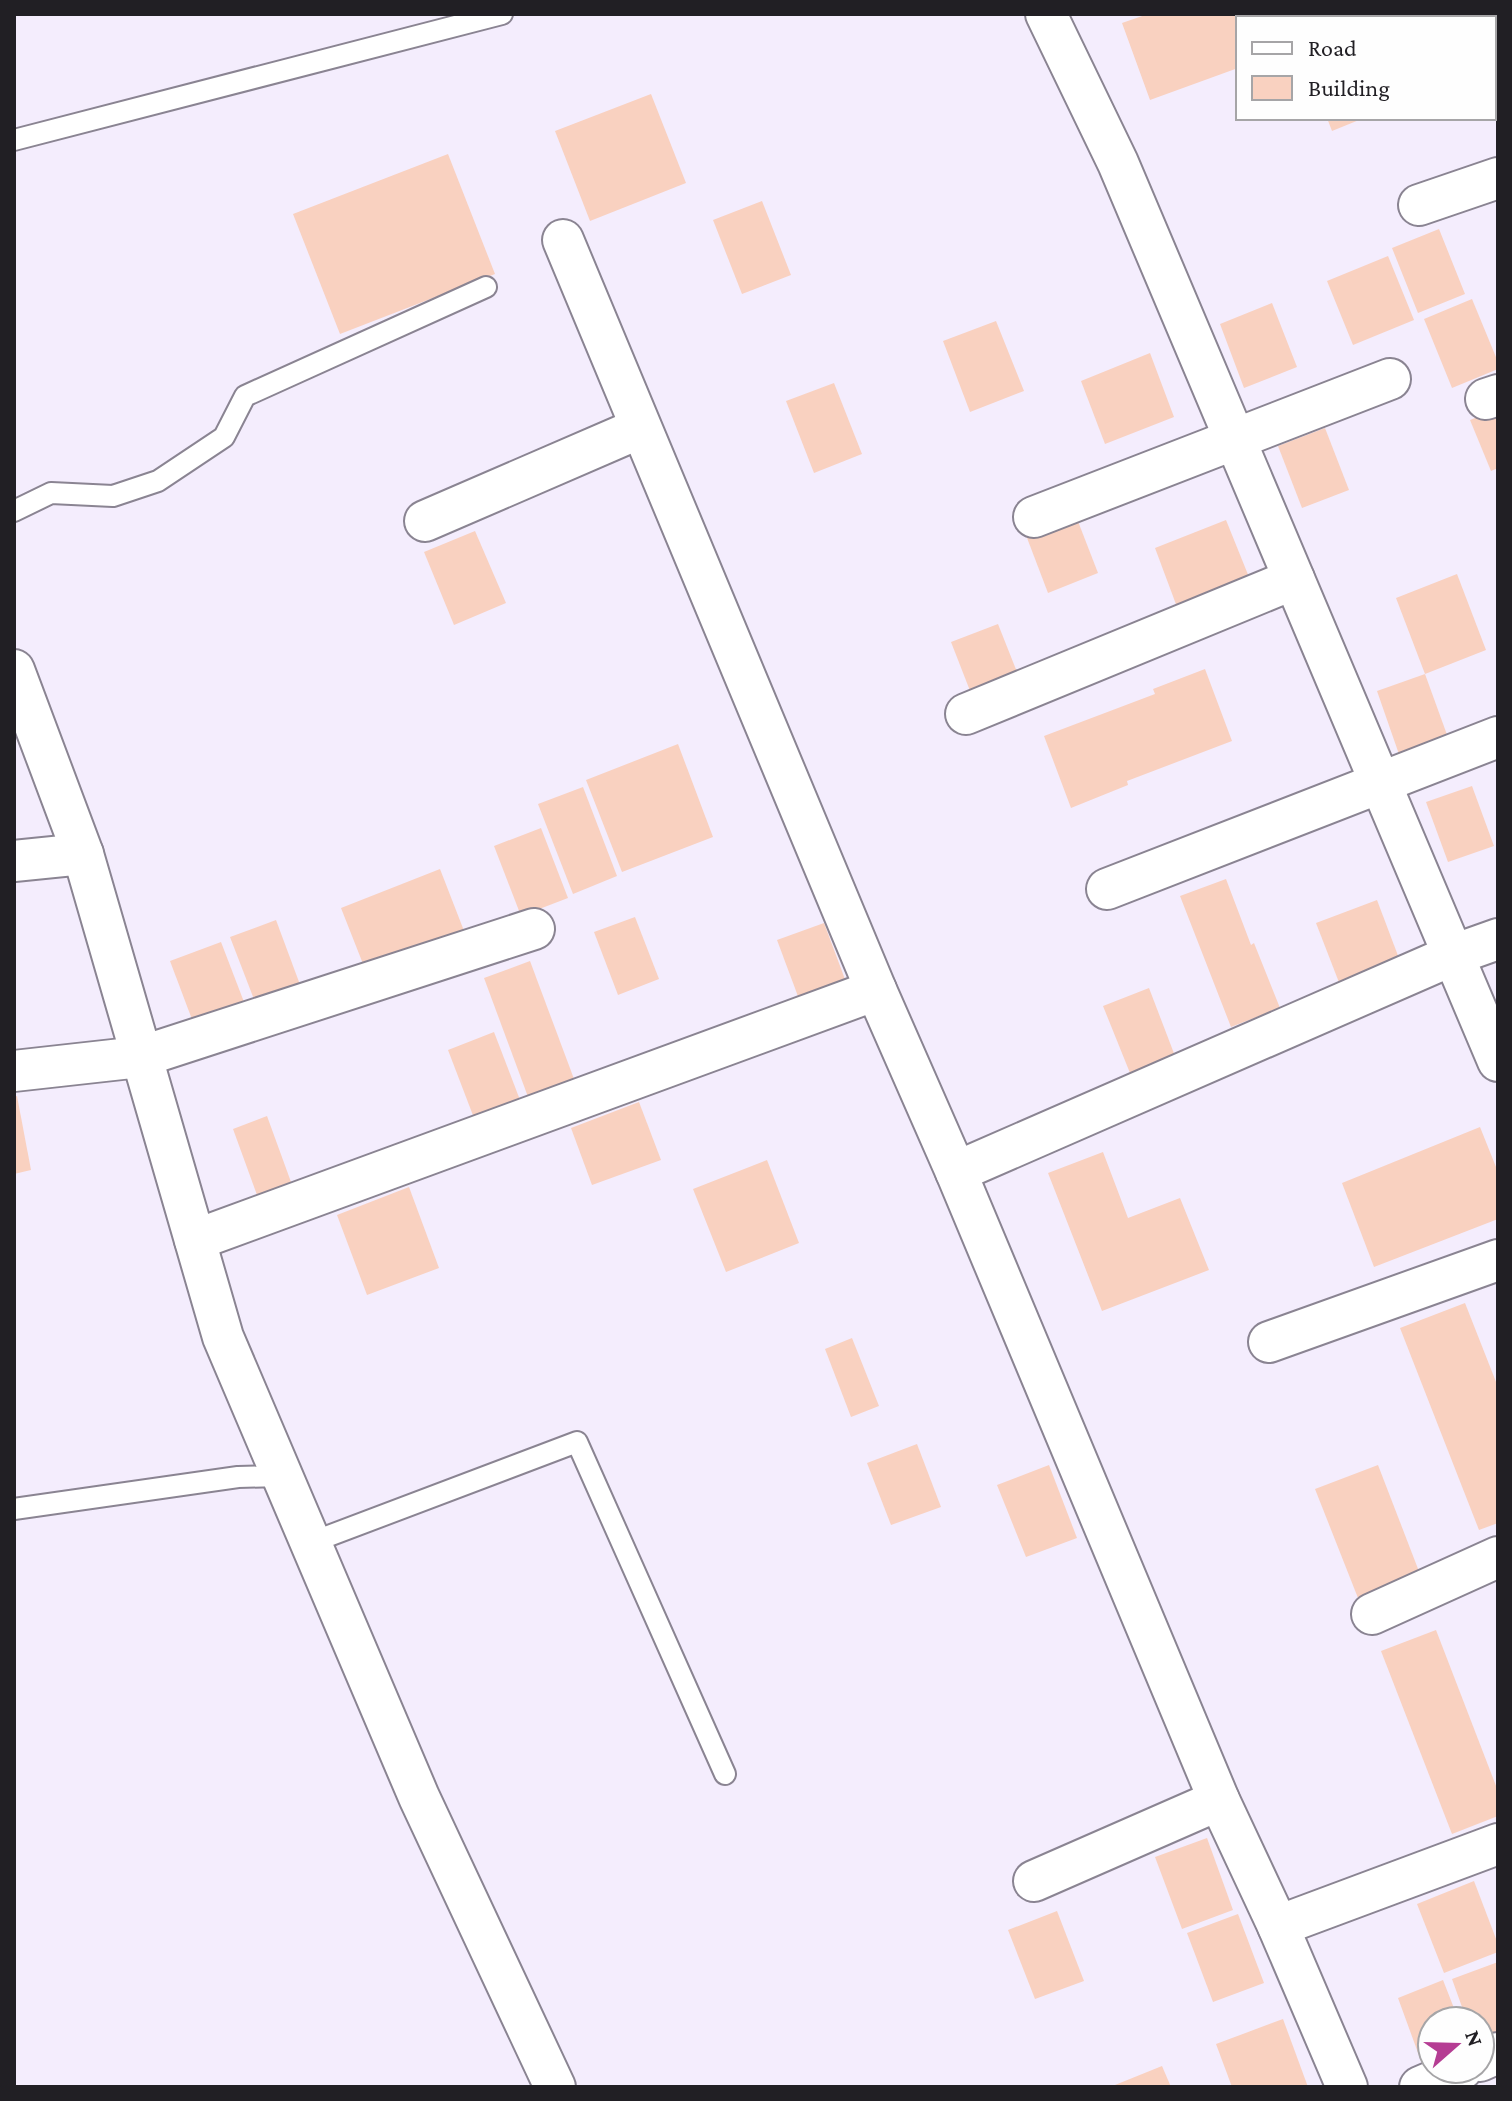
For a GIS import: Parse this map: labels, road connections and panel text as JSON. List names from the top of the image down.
{
  "legend": ["Road", "Building"],
  "north": "right"
}
